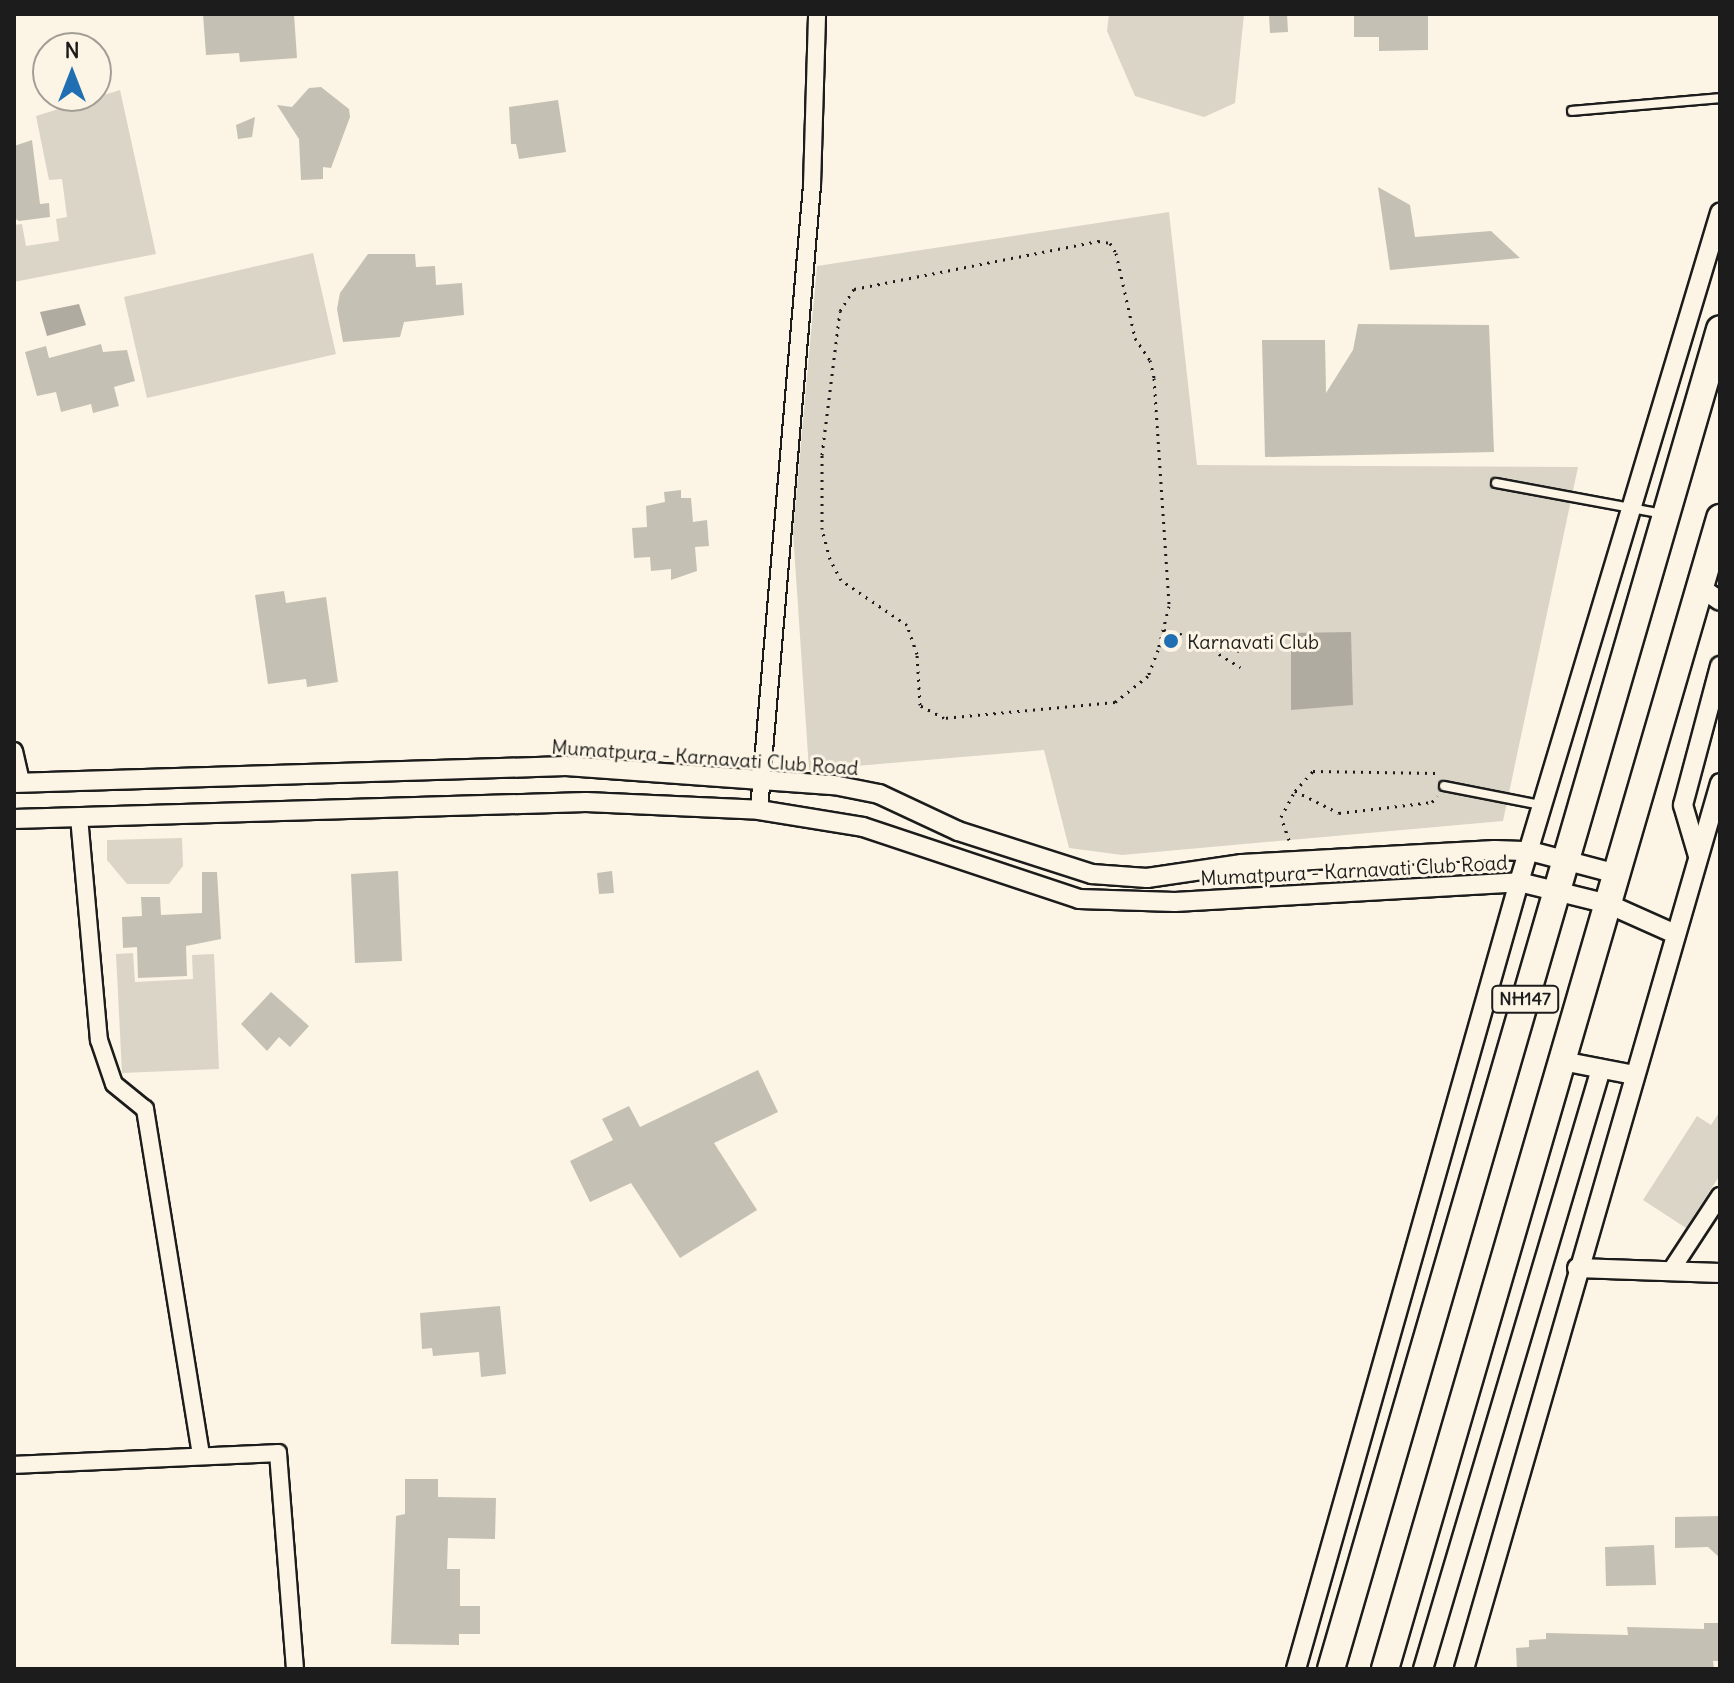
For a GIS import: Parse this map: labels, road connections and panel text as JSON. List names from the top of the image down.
{
  "streets": {
    "highway": ["NH147"],
    "street": ["Mumatpura - Karnavati Club Road"]
  },
  "crossings": [
    ["Mumatpura - Karnavati Club Road", "NH147"]
  ],
  "places": ["Karnavati Club"],
  "north": "top"
}
